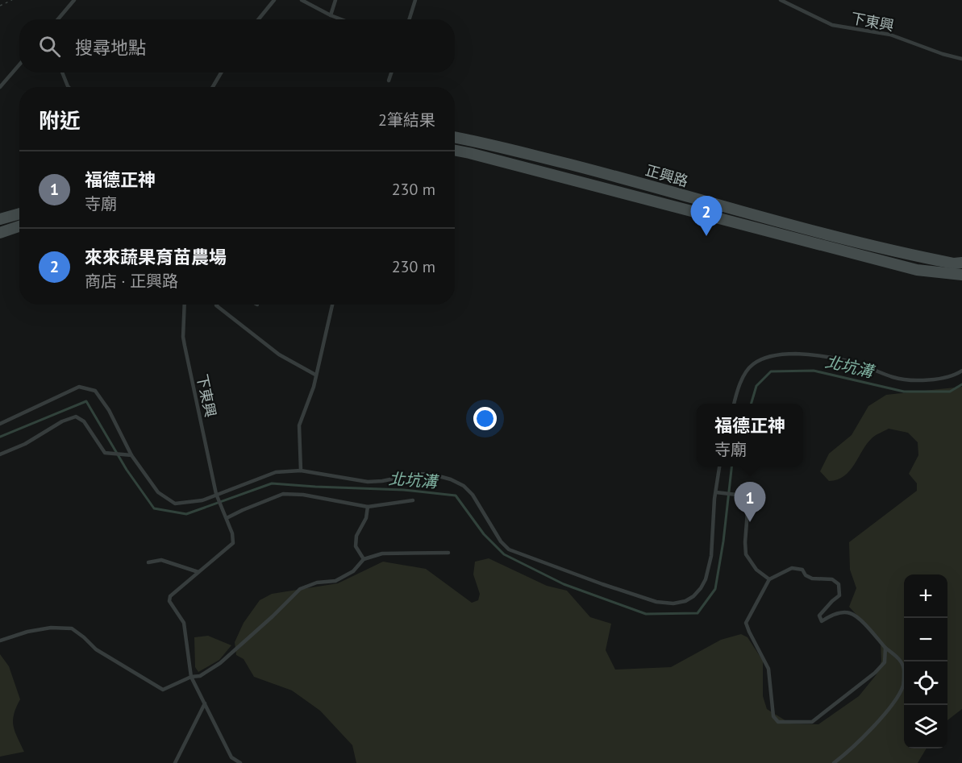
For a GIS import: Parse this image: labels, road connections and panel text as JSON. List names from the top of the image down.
{
  "streets": {
    "main road": ["正興路"],
    "lane": ["下東興"]
  },
  "water": ["北坑溝"],
  "page": {
    "search": "搜尋地點",
    "heading": ["附近", "2筆結果"],
    "list": [
      {
        "mark": "1",
        "name": "福德正神",
        "note": "寺廟",
        "value": "230 m"
      },
      {
        "mark": "2",
        "name": "來來蔬果育苗農場",
        "note": "商店 · 正興路",
        "value": "230 m"
      }
    ],
    "pins": ["2", "1"],
    "popup": ["福德正神", "寺廟"],
    "map_buttons": ["+", "−"]
  }
}
